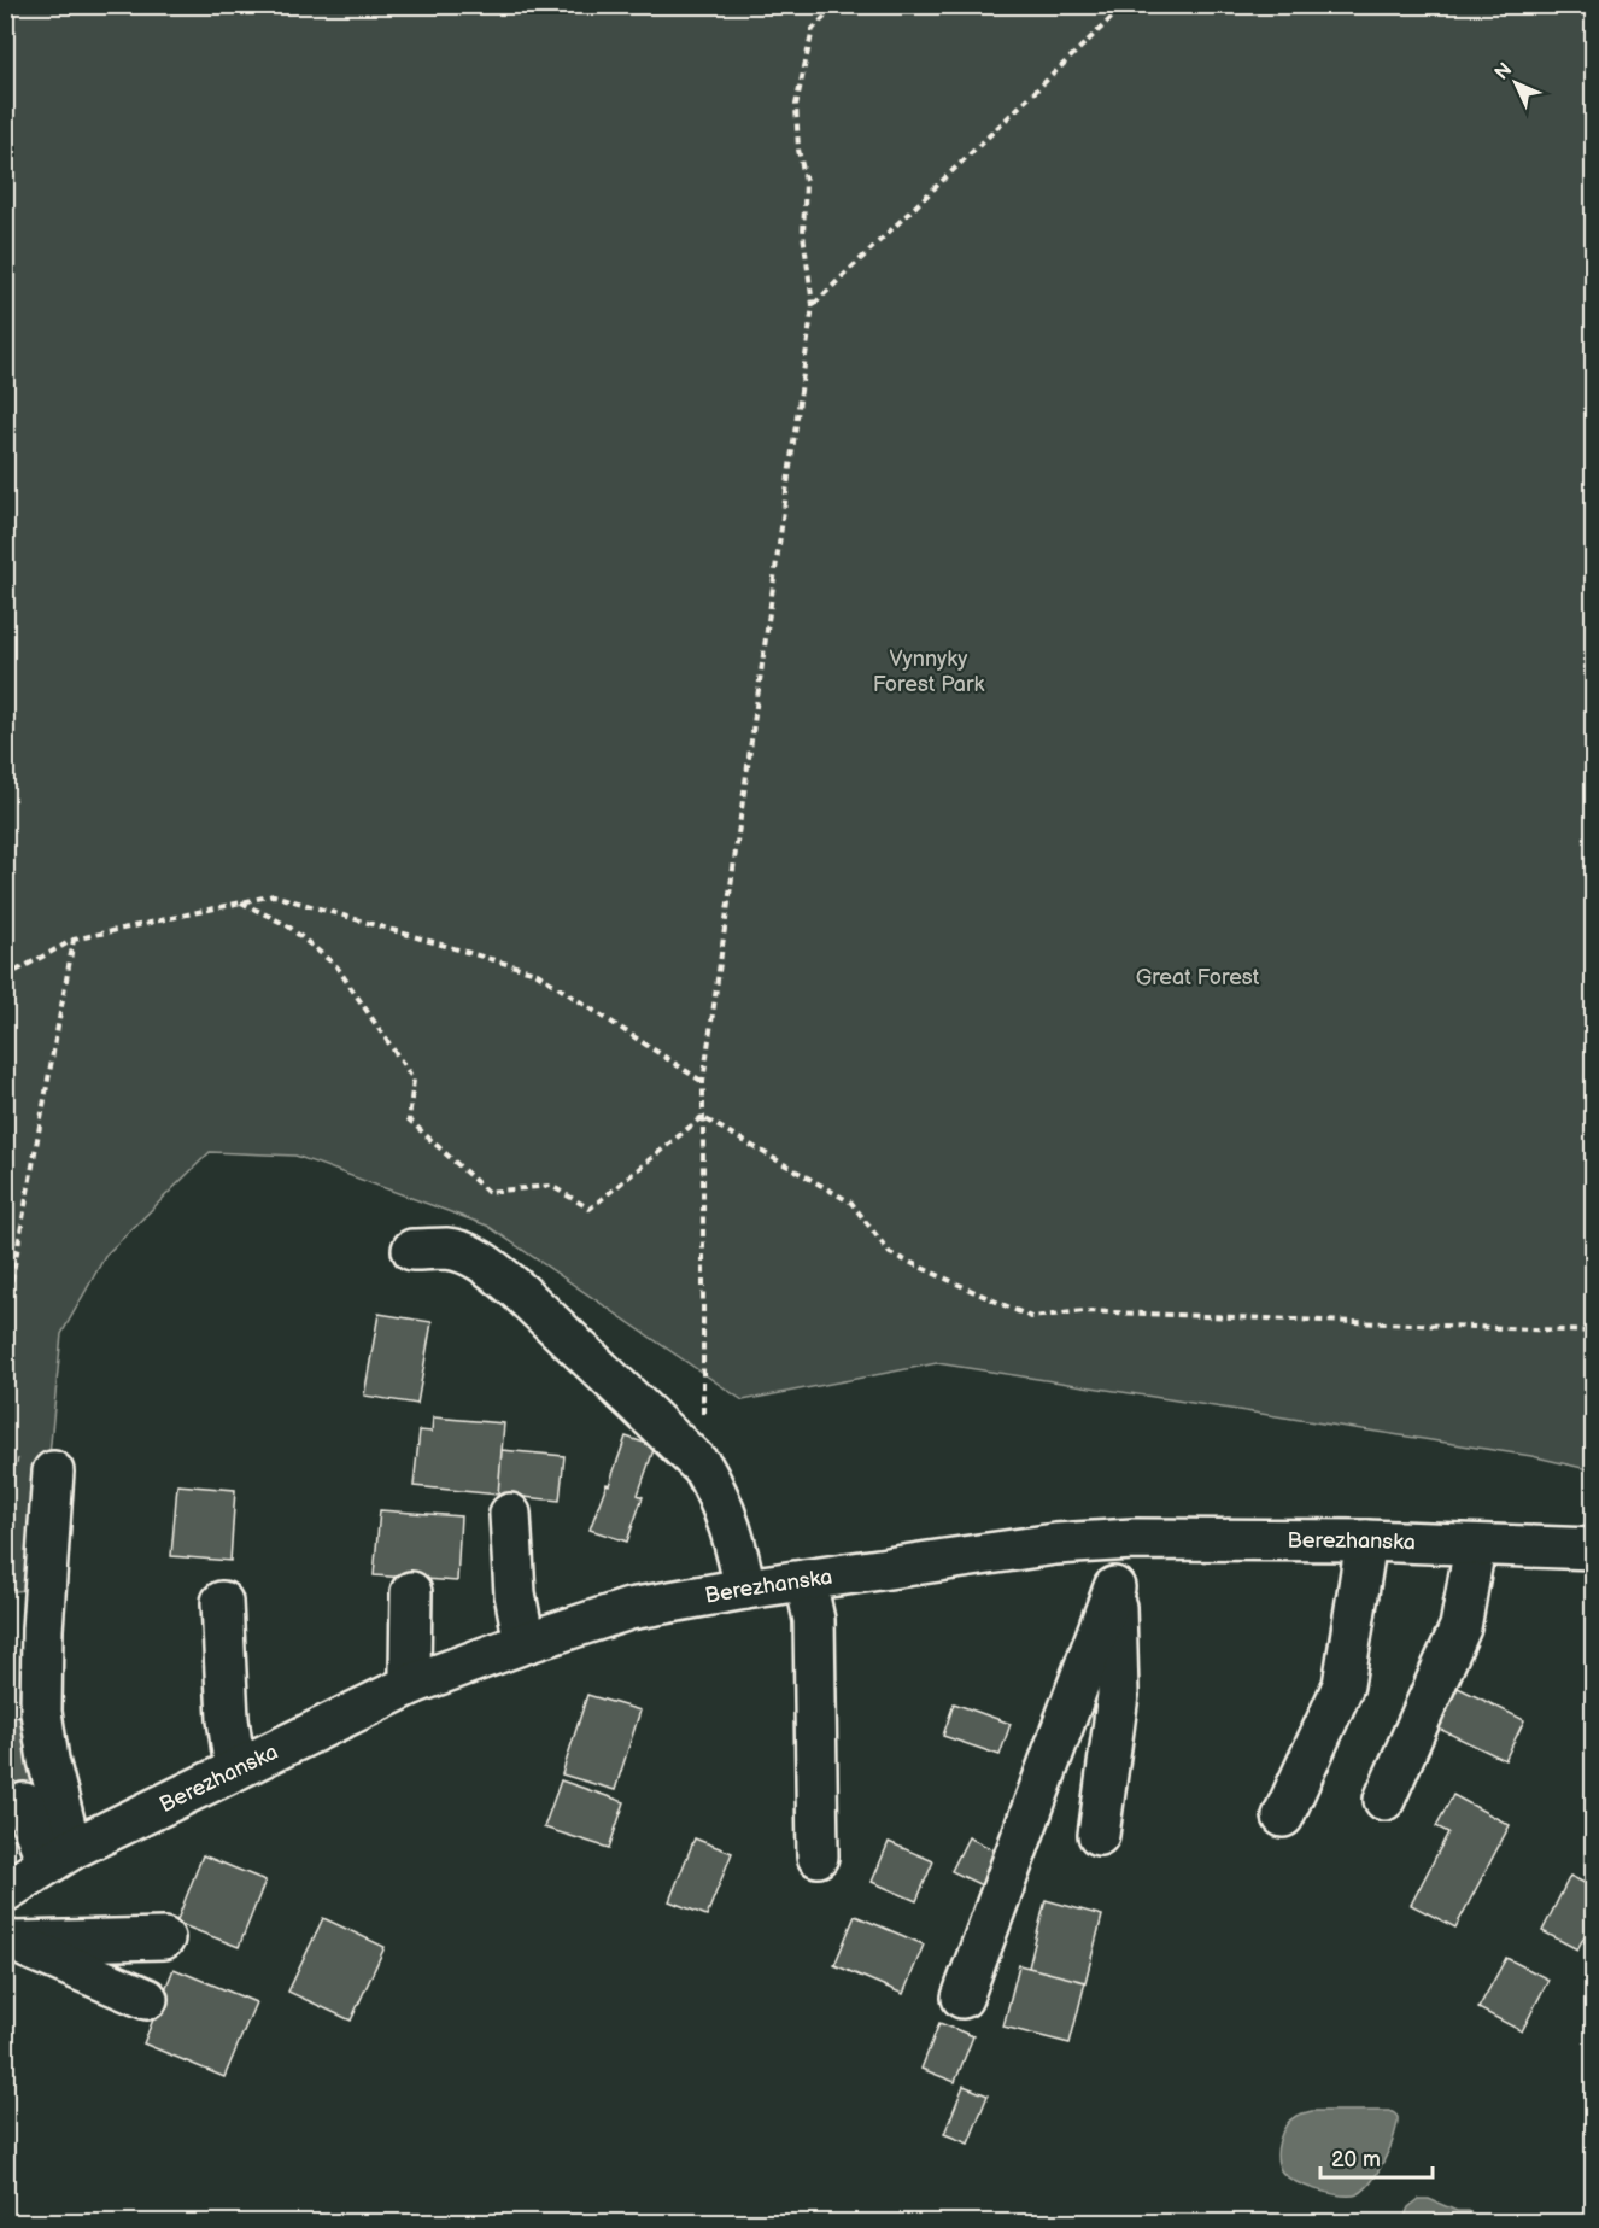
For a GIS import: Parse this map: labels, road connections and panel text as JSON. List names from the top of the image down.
{
  "streets": {
    "street": ["Berezhanska"]
  },
  "parks": ["Vynnyky Forest Park", "Great Forest"],
  "scale_bar": "20 m",
  "north": "top left"
}
